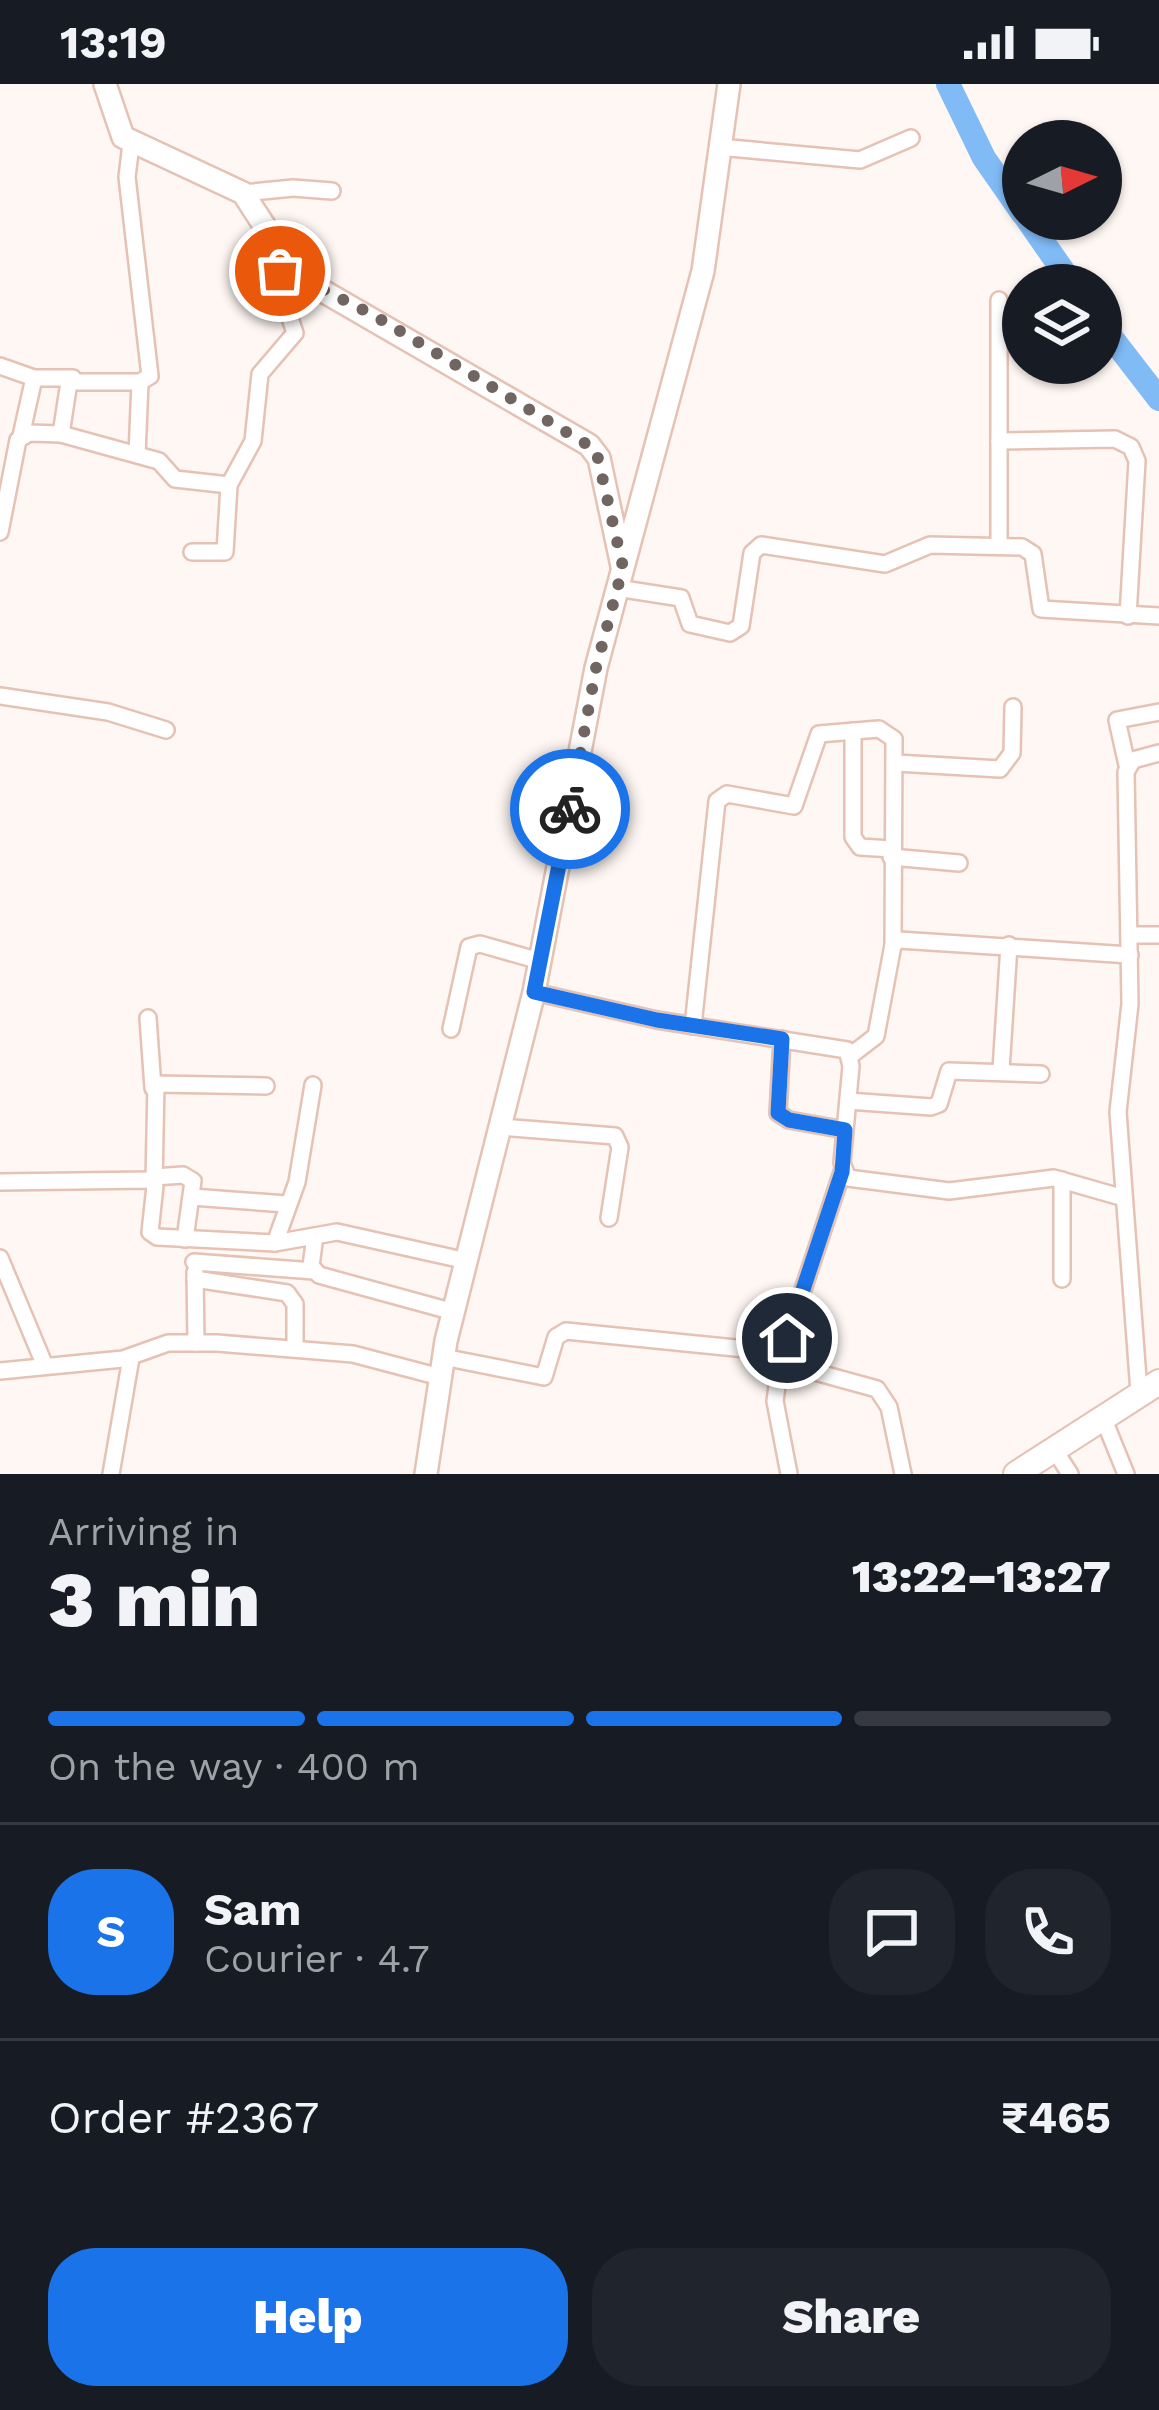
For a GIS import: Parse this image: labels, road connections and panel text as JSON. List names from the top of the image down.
{
  "north": "right",
  "page": {
    "status": "13:19",
    "heading": ["3 min", "Arriving in", "13:22–13:27"],
    "panel": [
      "Sam",
      "Courier · 4.7",
      "Order #2367",
      "₹465"
    ],
    "bar": "On the way · 400 m",
    "round": "S",
    "buttons": ["Help", "Share"]
  }
}
